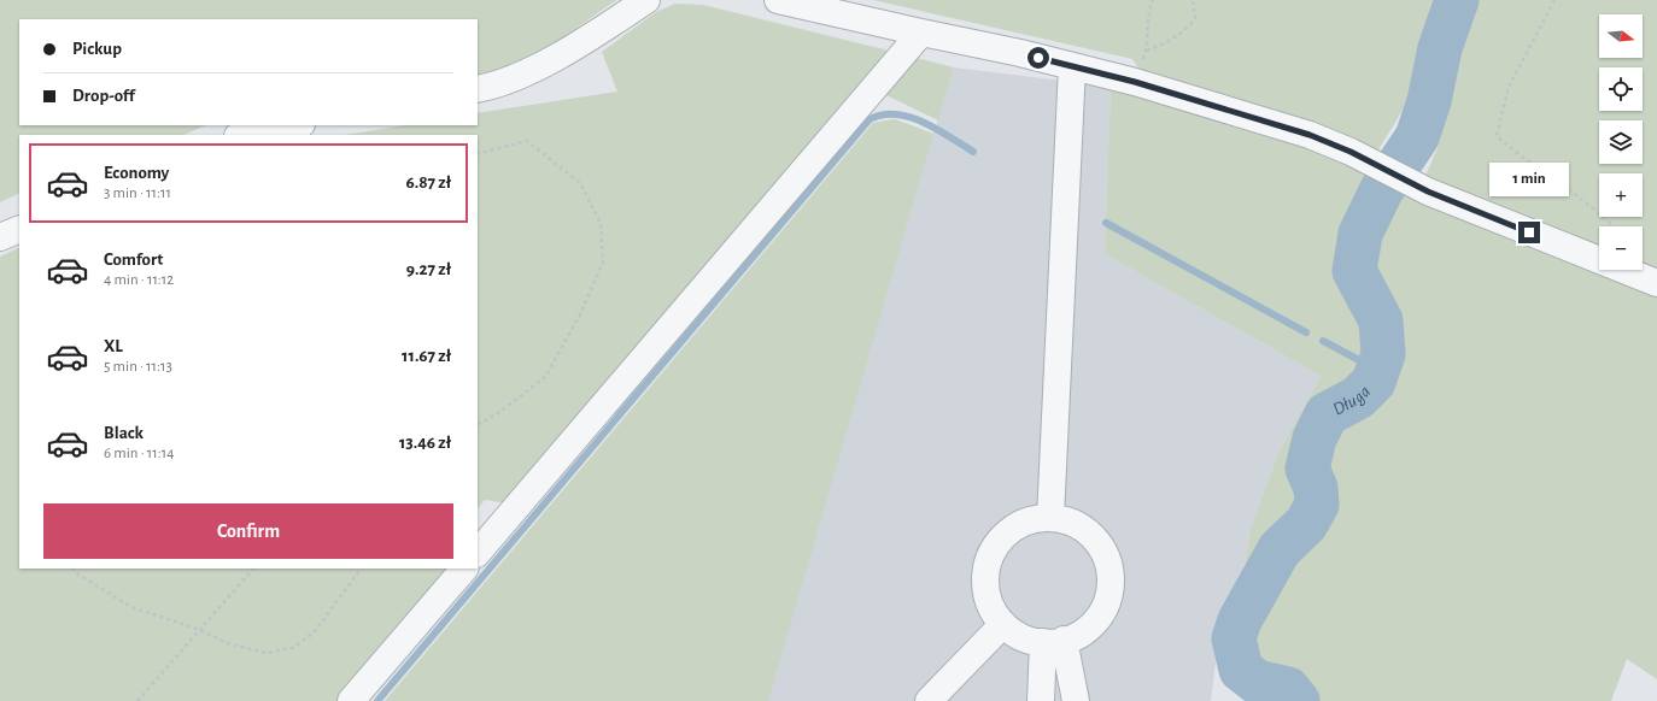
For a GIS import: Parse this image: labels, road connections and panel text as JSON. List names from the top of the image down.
{
  "water": ["Długa"],
  "north": "right",
  "page": {
    "map_buttons": ["+", "−"],
    "banner": ["Pickup", "Drop-off"],
    "list": [
      {
        "name": "Economy",
        "note": "3 min · 11:11",
        "value": "6.87 zł"
      },
      {
        "name": "Comfort",
        "note": "4 min · 11:12",
        "value": "9.27 zł"
      },
      {
        "name": "XL",
        "note": "5 min · 11:13",
        "value": "11.67 zł"
      },
      {
        "name": "Black",
        "note": "6 min · 11:14",
        "value": "13.46 zł"
      }
    ],
    "bubble": "1 min",
    "buttons": "Confirm"
  }
}
